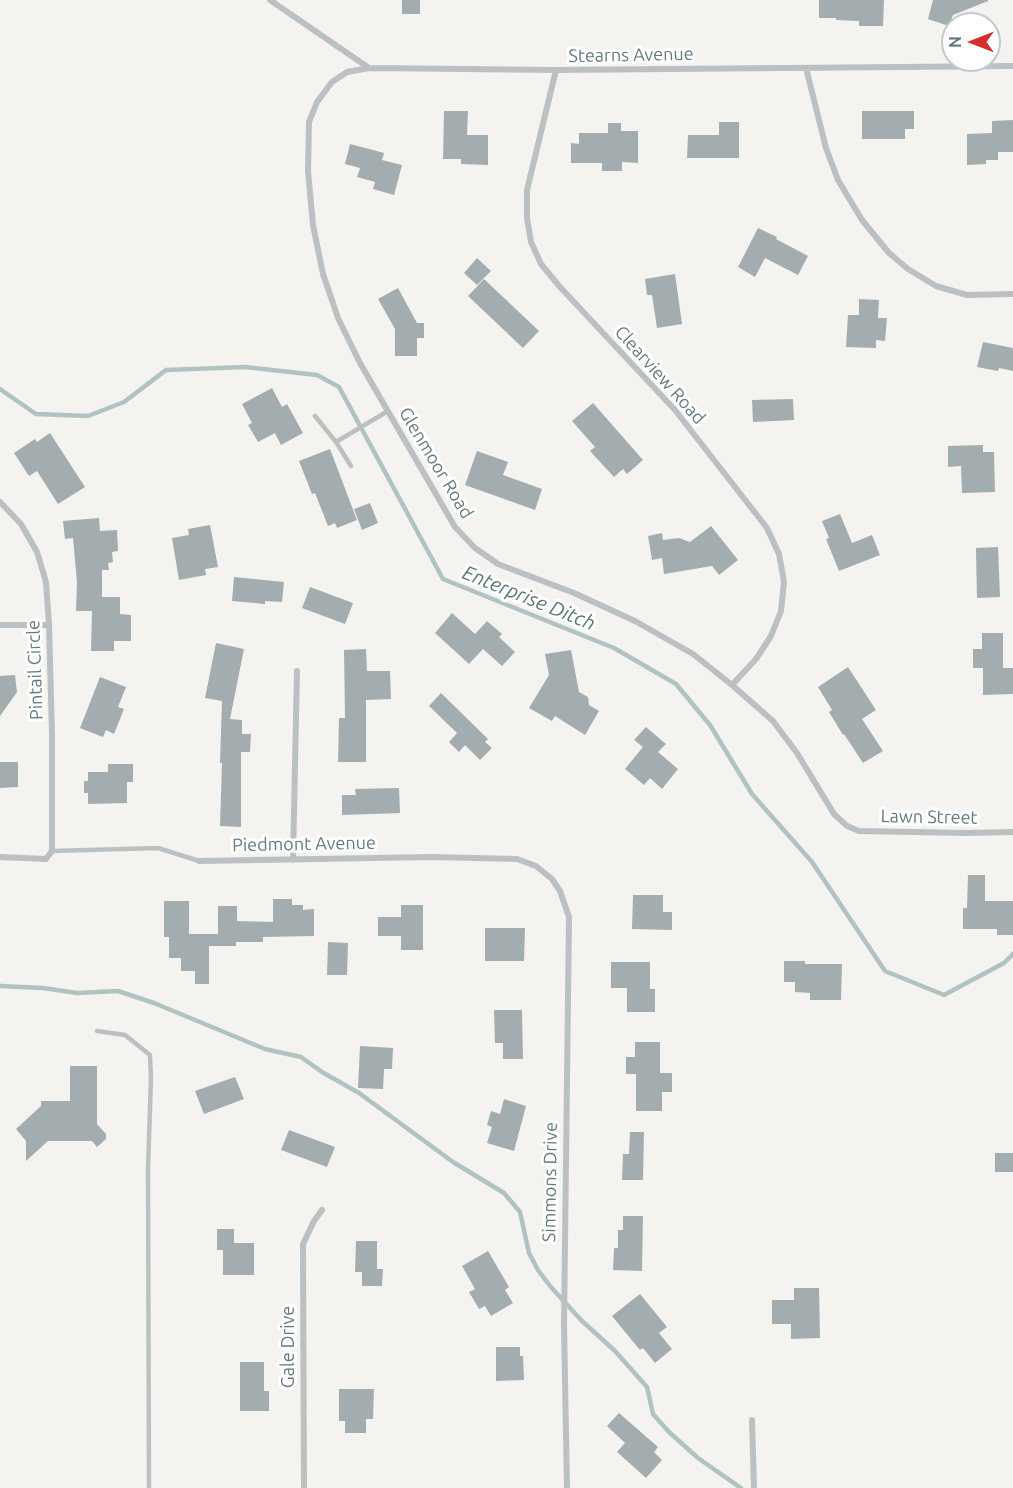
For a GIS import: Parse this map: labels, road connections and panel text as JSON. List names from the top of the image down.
{
  "streets": {
    "street": [
      "Stearns Avenue",
      "Clearview Road",
      "Glenmoor Road",
      "Pintail Circle",
      "Lawn Street",
      "Piedmont Avenue",
      "Simmons Drive",
      "Gale Drive"
    ]
  },
  "crossings": [
    ["Stearns Avenue", "Clearview Road"],
    ["Stearns Avenue", "Glenmoor Road"],
    ["Clearview Road", "Glenmoor Road"],
    ["Glenmoor Road", "Lawn Street"],
    ["Pintail Circle", "Piedmont Avenue"],
    ["Piedmont Avenue", "Simmons Drive"]
  ],
  "water": ["Enterprise Ditch"],
  "north": "left"
}
